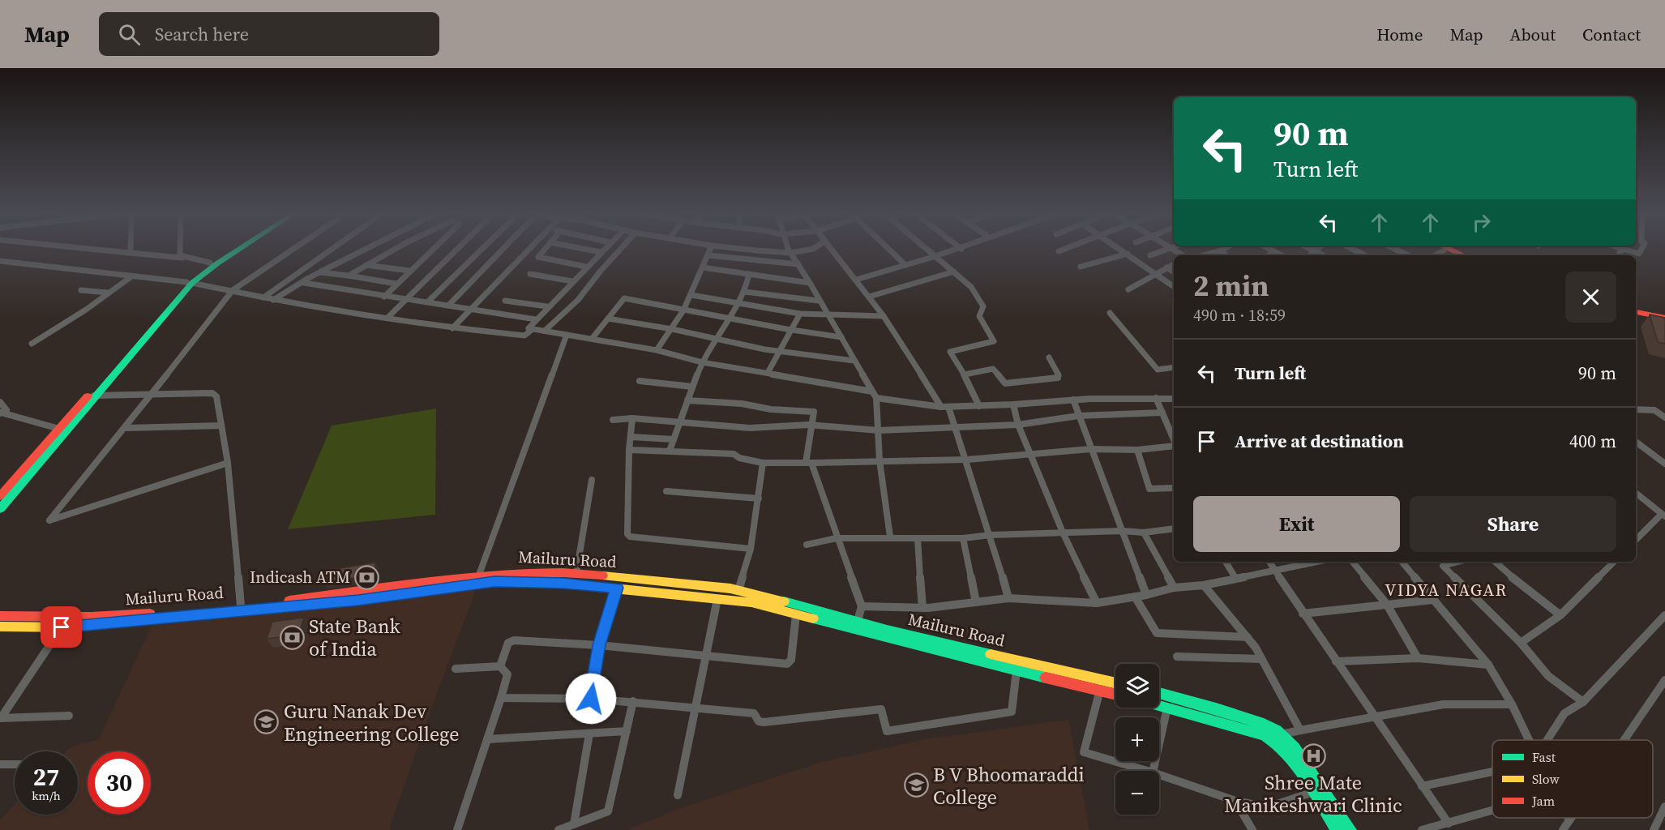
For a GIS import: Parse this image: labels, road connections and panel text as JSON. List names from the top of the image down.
{
  "streets": {
    "street": ["Mailuru Road"]
  },
  "districts": ["VIDYA NAGAR"],
  "places": {
    "bank": ["Indicash ATM", "State Bank of India"],
    "school or university": ["Guru Nanak Dev Engineering College", "B V Bhoomaraddi College"],
    "hospital": ["Shree Mate Manikeshwari Clinic"]
  },
  "legend": ["Fast", "Slow", "Jam"],
  "page": {
    "header": "Map",
    "search": "Search here",
    "nav": [
      "Home",
      "Map",
      "About",
      "Contact"
    ],
    "turn": ["90 m", "Turn left"],
    "heading": ["2 min", "490 m · 18:59"],
    "list": [
      {
        "name": "Turn left",
        "value": "90 m"
      },
      {
        "name": "Arrive at destination",
        "value": "400 m"
      }
    ],
    "buttons": ["Exit", "Share"],
    "map_buttons": ["+", "−"],
    "speed": "27 km/h",
    "limit": "30"
  }
}
